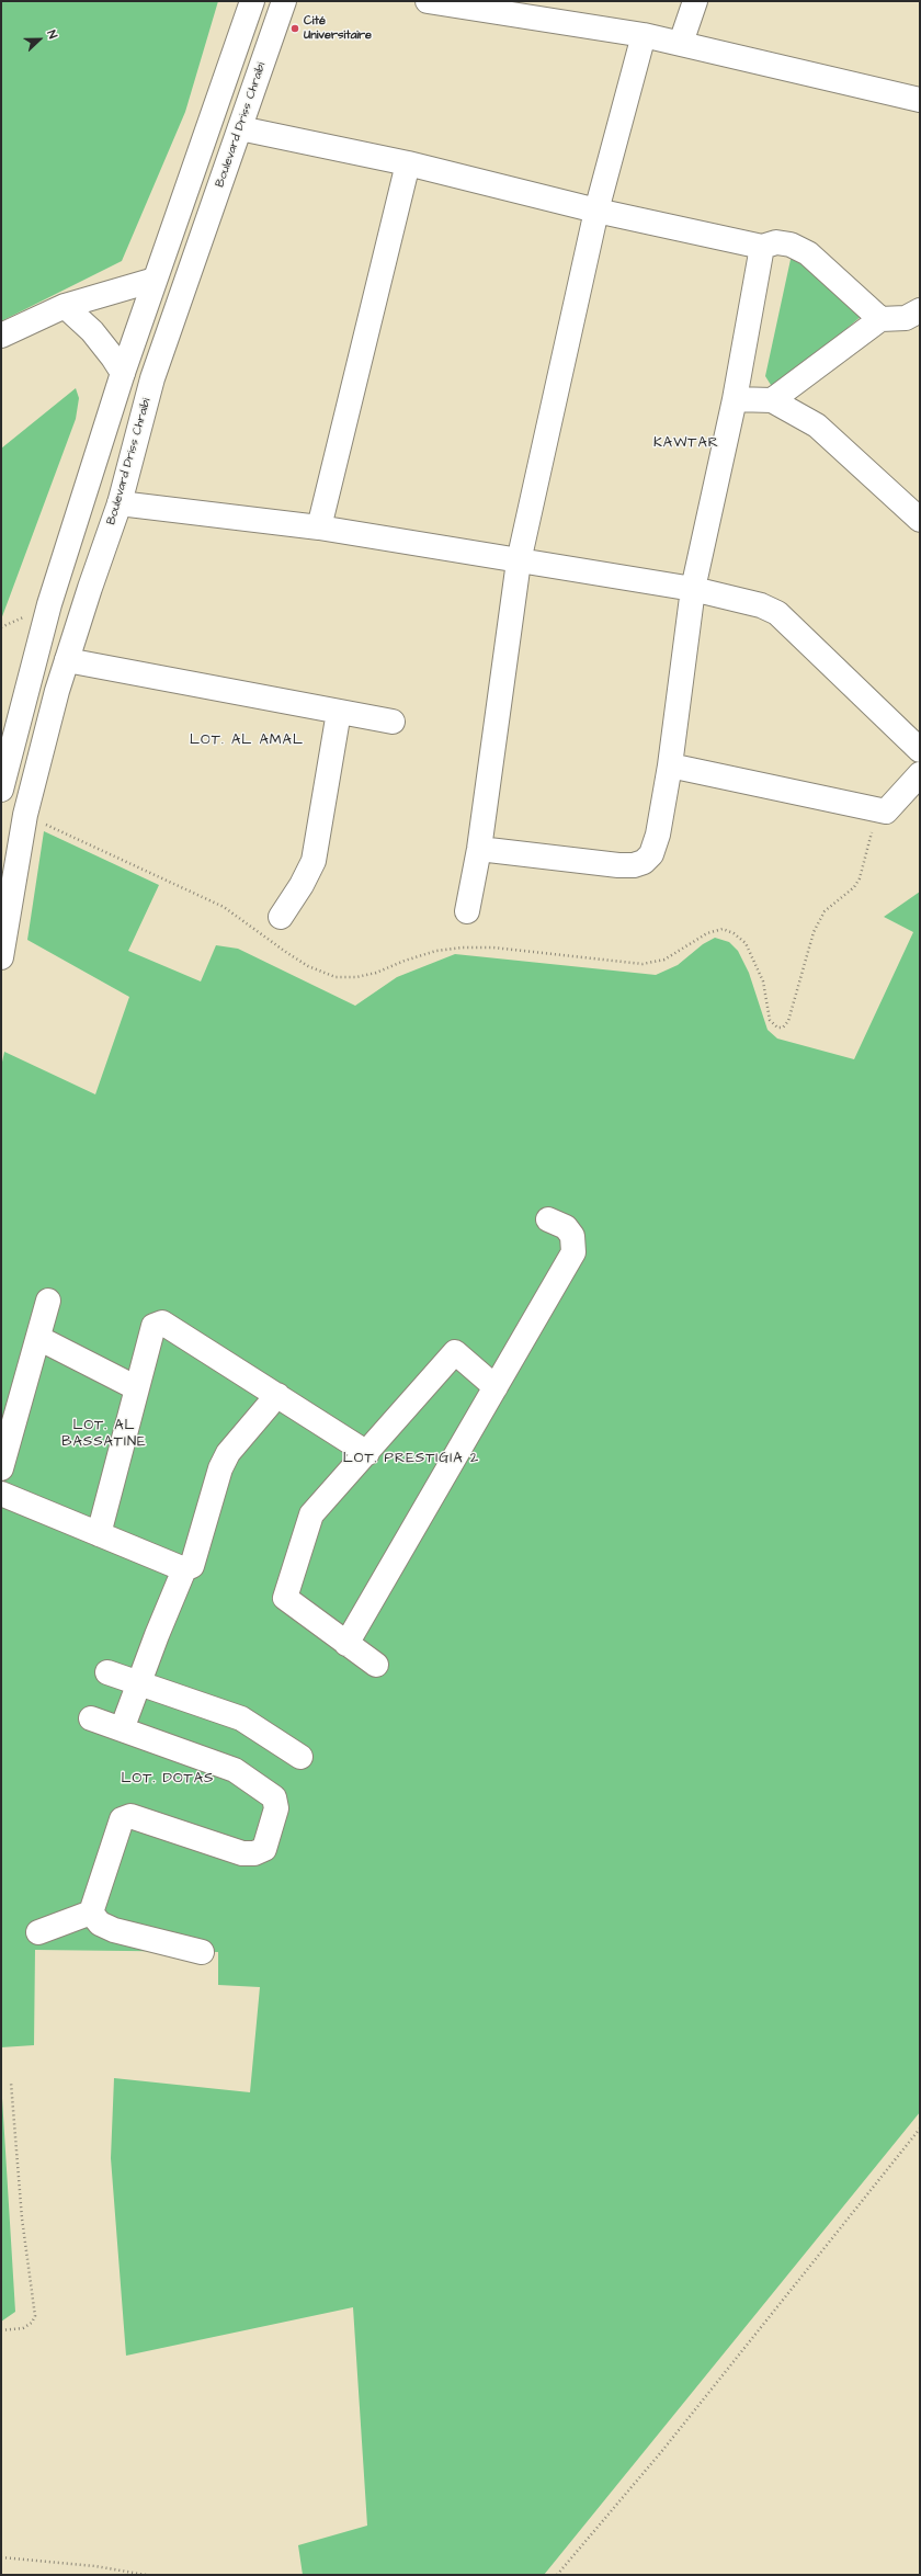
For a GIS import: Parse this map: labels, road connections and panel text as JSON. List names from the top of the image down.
{
  "streets": {
    "street": ["Boulevard Driss Chraibi"]
  },
  "districts": [
    "KAWTAR",
    "LOT. AL AMAL",
    "LOT. AL BASSATINE",
    "LOT. PRESTIGIA 2",
    "LOT. DOTAS"
  ],
  "places": ["Cité Universitaire"],
  "north": "right"
}
